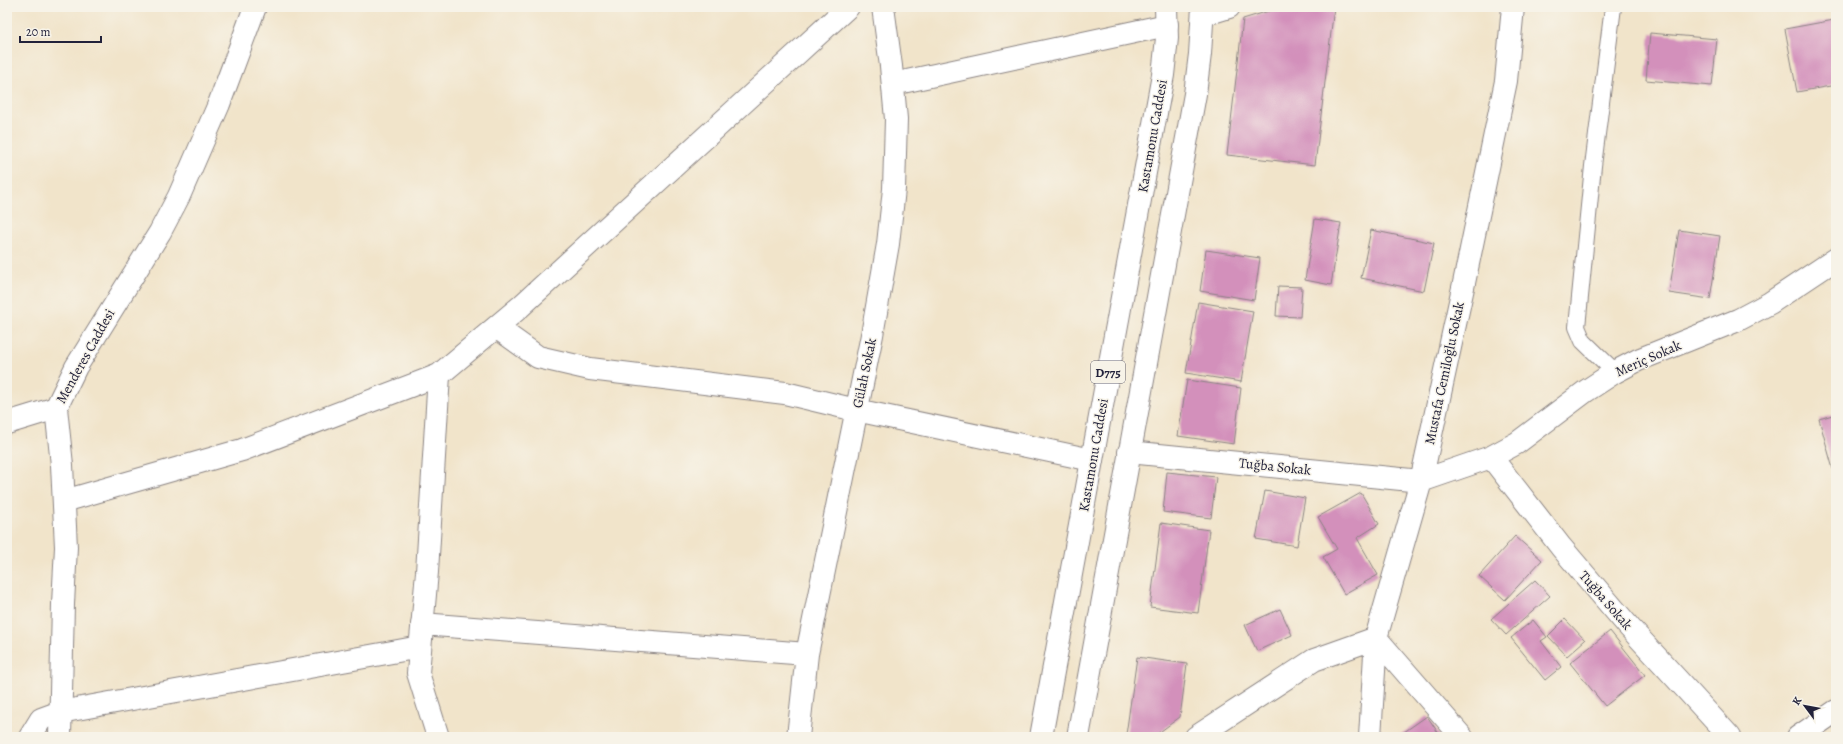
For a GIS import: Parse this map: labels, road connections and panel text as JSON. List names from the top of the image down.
{
  "streets": {
    "street": [
      "Kastamonu Caddesi",
      "Menderes Caddesi",
      "Meriç Sokak",
      "D775",
      "Gülah Sokak",
      "Mustafa Cemiloğlu Sokak",
      "Tuğba Sokak"
    ]
  },
  "crossings": [
    ["Meriç Sokak", "Mustafa Cemiloğlu Sokak"],
    ["Meriç Sokak", "Tuğba Sokak"],
    ["D775", "Tuğba Sokak"],
    ["Mustafa Cemiloğlu Sokak", "Tuğba Sokak"]
  ],
  "scale_bar": "20 m",
  "north": "top left"
}
